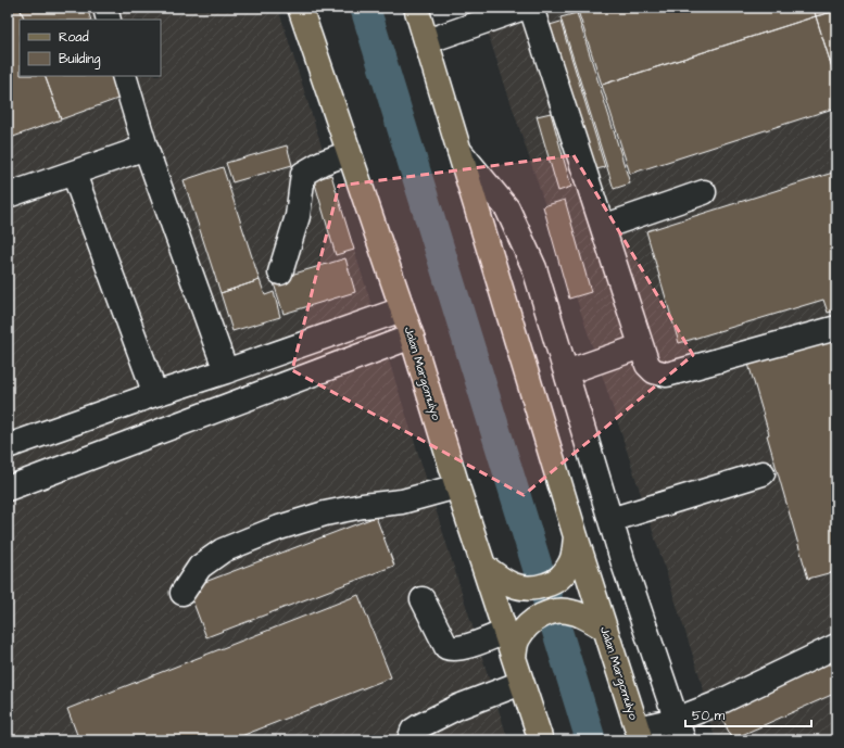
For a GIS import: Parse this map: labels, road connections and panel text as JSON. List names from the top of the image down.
{
  "streets": {
    "main road": ["Jalan Margomulyo"]
  },
  "legend": ["Road", "Building"],
  "scale_bar": "50 m"
}
